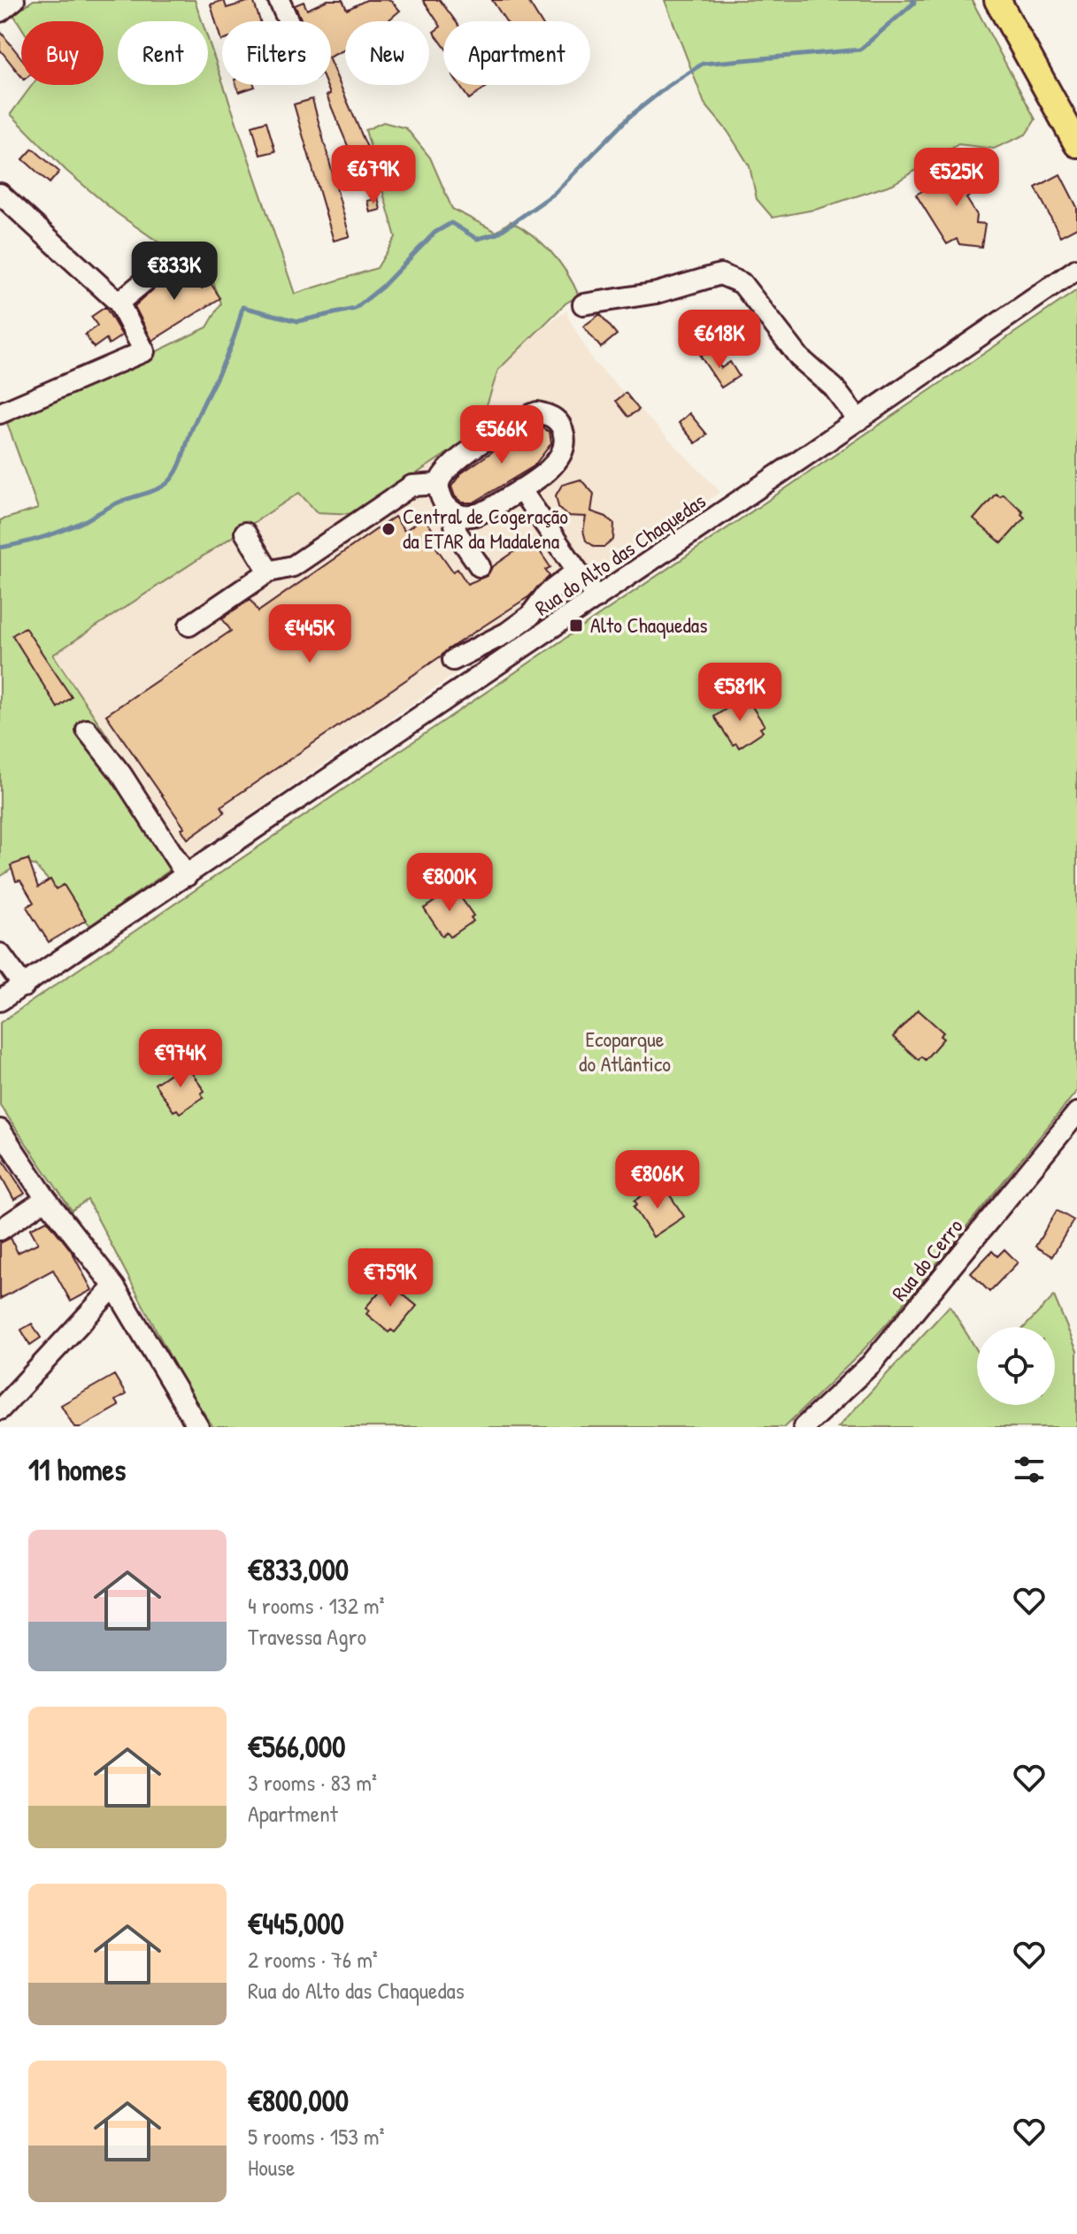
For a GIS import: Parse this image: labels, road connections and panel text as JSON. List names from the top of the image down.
{
  "streets": {
    "street": ["Rua do Alto das Chaquedas", "Rua do Cerro"]
  },
  "parks": ["Ecoparque do Atlântico"],
  "places": {
    "other": ["Central de Cogeração da ETAR da Madalena"],
    "transit": ["Alto Chaquedas"]
  },
  "page": {
    "chip": [
      "Buy",
      "Rent",
      "Filters",
      "New",
      "Apartment"
    ],
    "price": [
      "€679K",
      "€525K",
      "€833K",
      "€618K",
      "€566K",
      "€445K",
      "€581K",
      "€800K",
      "€974K",
      "€806K",
      "€759K"
    ],
    "heading": "11 homes",
    "list": [
      {
        "name": "€833,000",
        "note": "4 rooms · 132 m² · Travessa Agro"
      },
      {
        "name": "€566,000",
        "note": "3 rooms · 83 m² · Apartment"
      },
      {
        "name": "€445,000",
        "note": "2 rooms · 76 m² · Rua do Alto das Chaquedas"
      },
      {
        "name": "€800,000",
        "note": "5 rooms · 153 m² · House"
      }
    ]
  }
}
